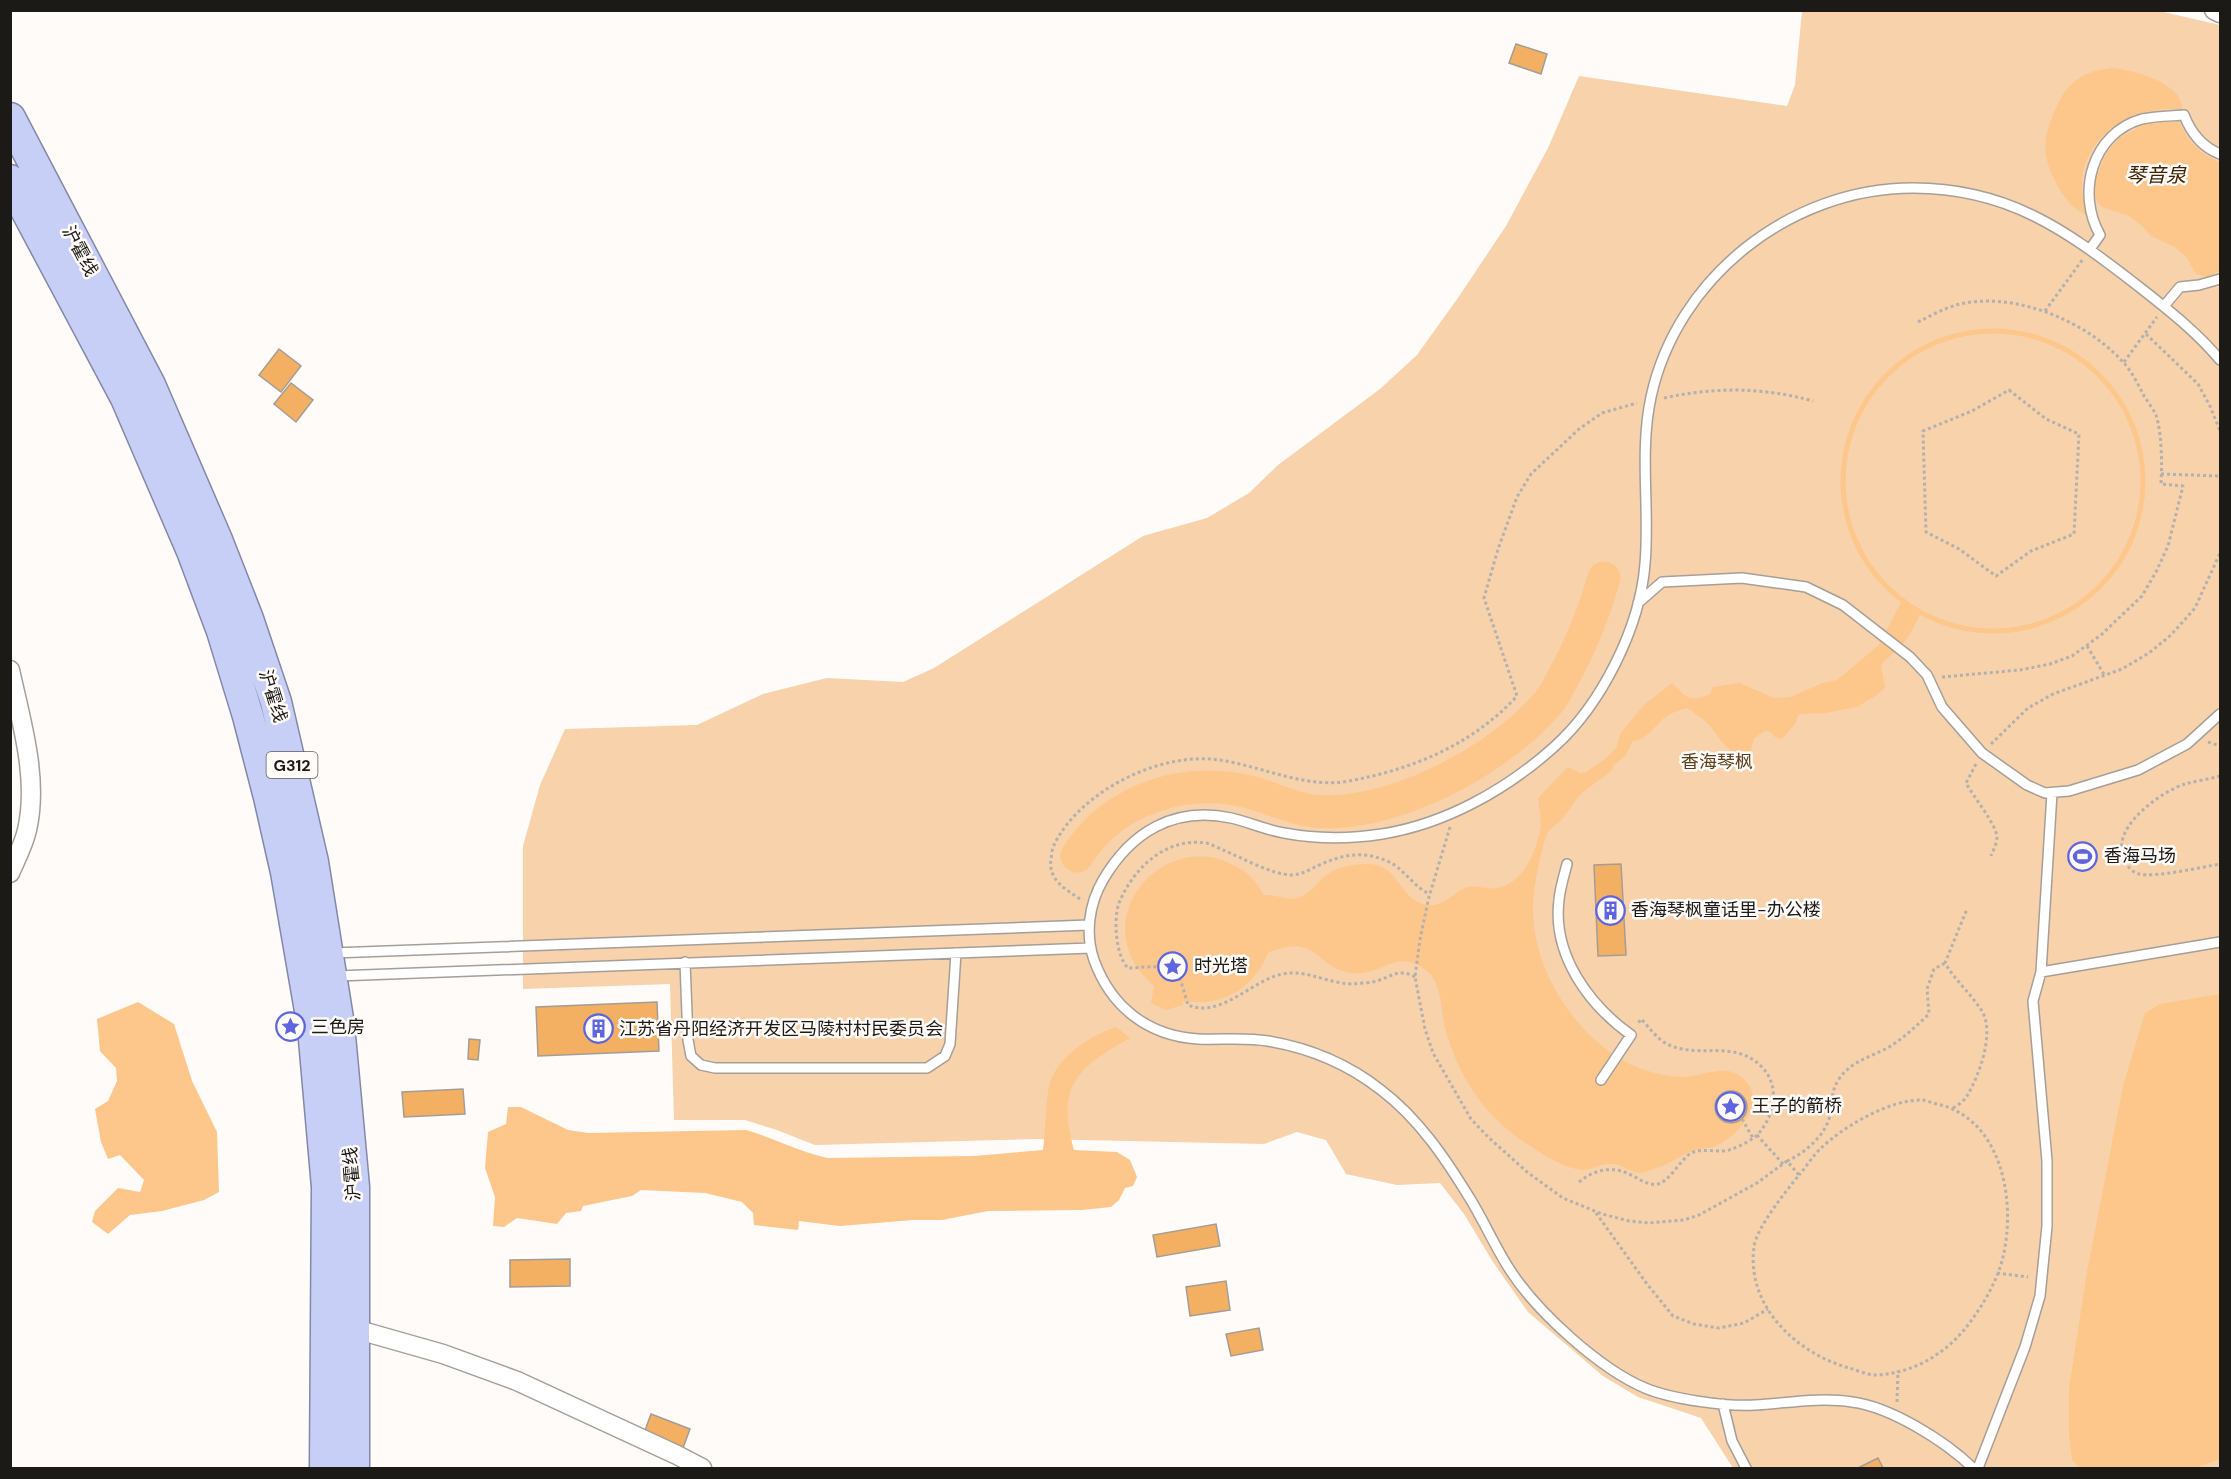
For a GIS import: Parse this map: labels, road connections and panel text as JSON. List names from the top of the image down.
{
  "streets": {
    "highway": ["沪霍线", "G312"]
  },
  "water": ["琴音泉"],
  "parks": ["香海琴枫"],
  "places": {
    "sports": ["香海马场"],
    "building": ["香海琴枫童话里-办公楼", "江苏省丹阳经济开发区马陵村村民委员会"],
    "place": ["时光塔", "三色房", "王子的箭桥"]
  }
}
